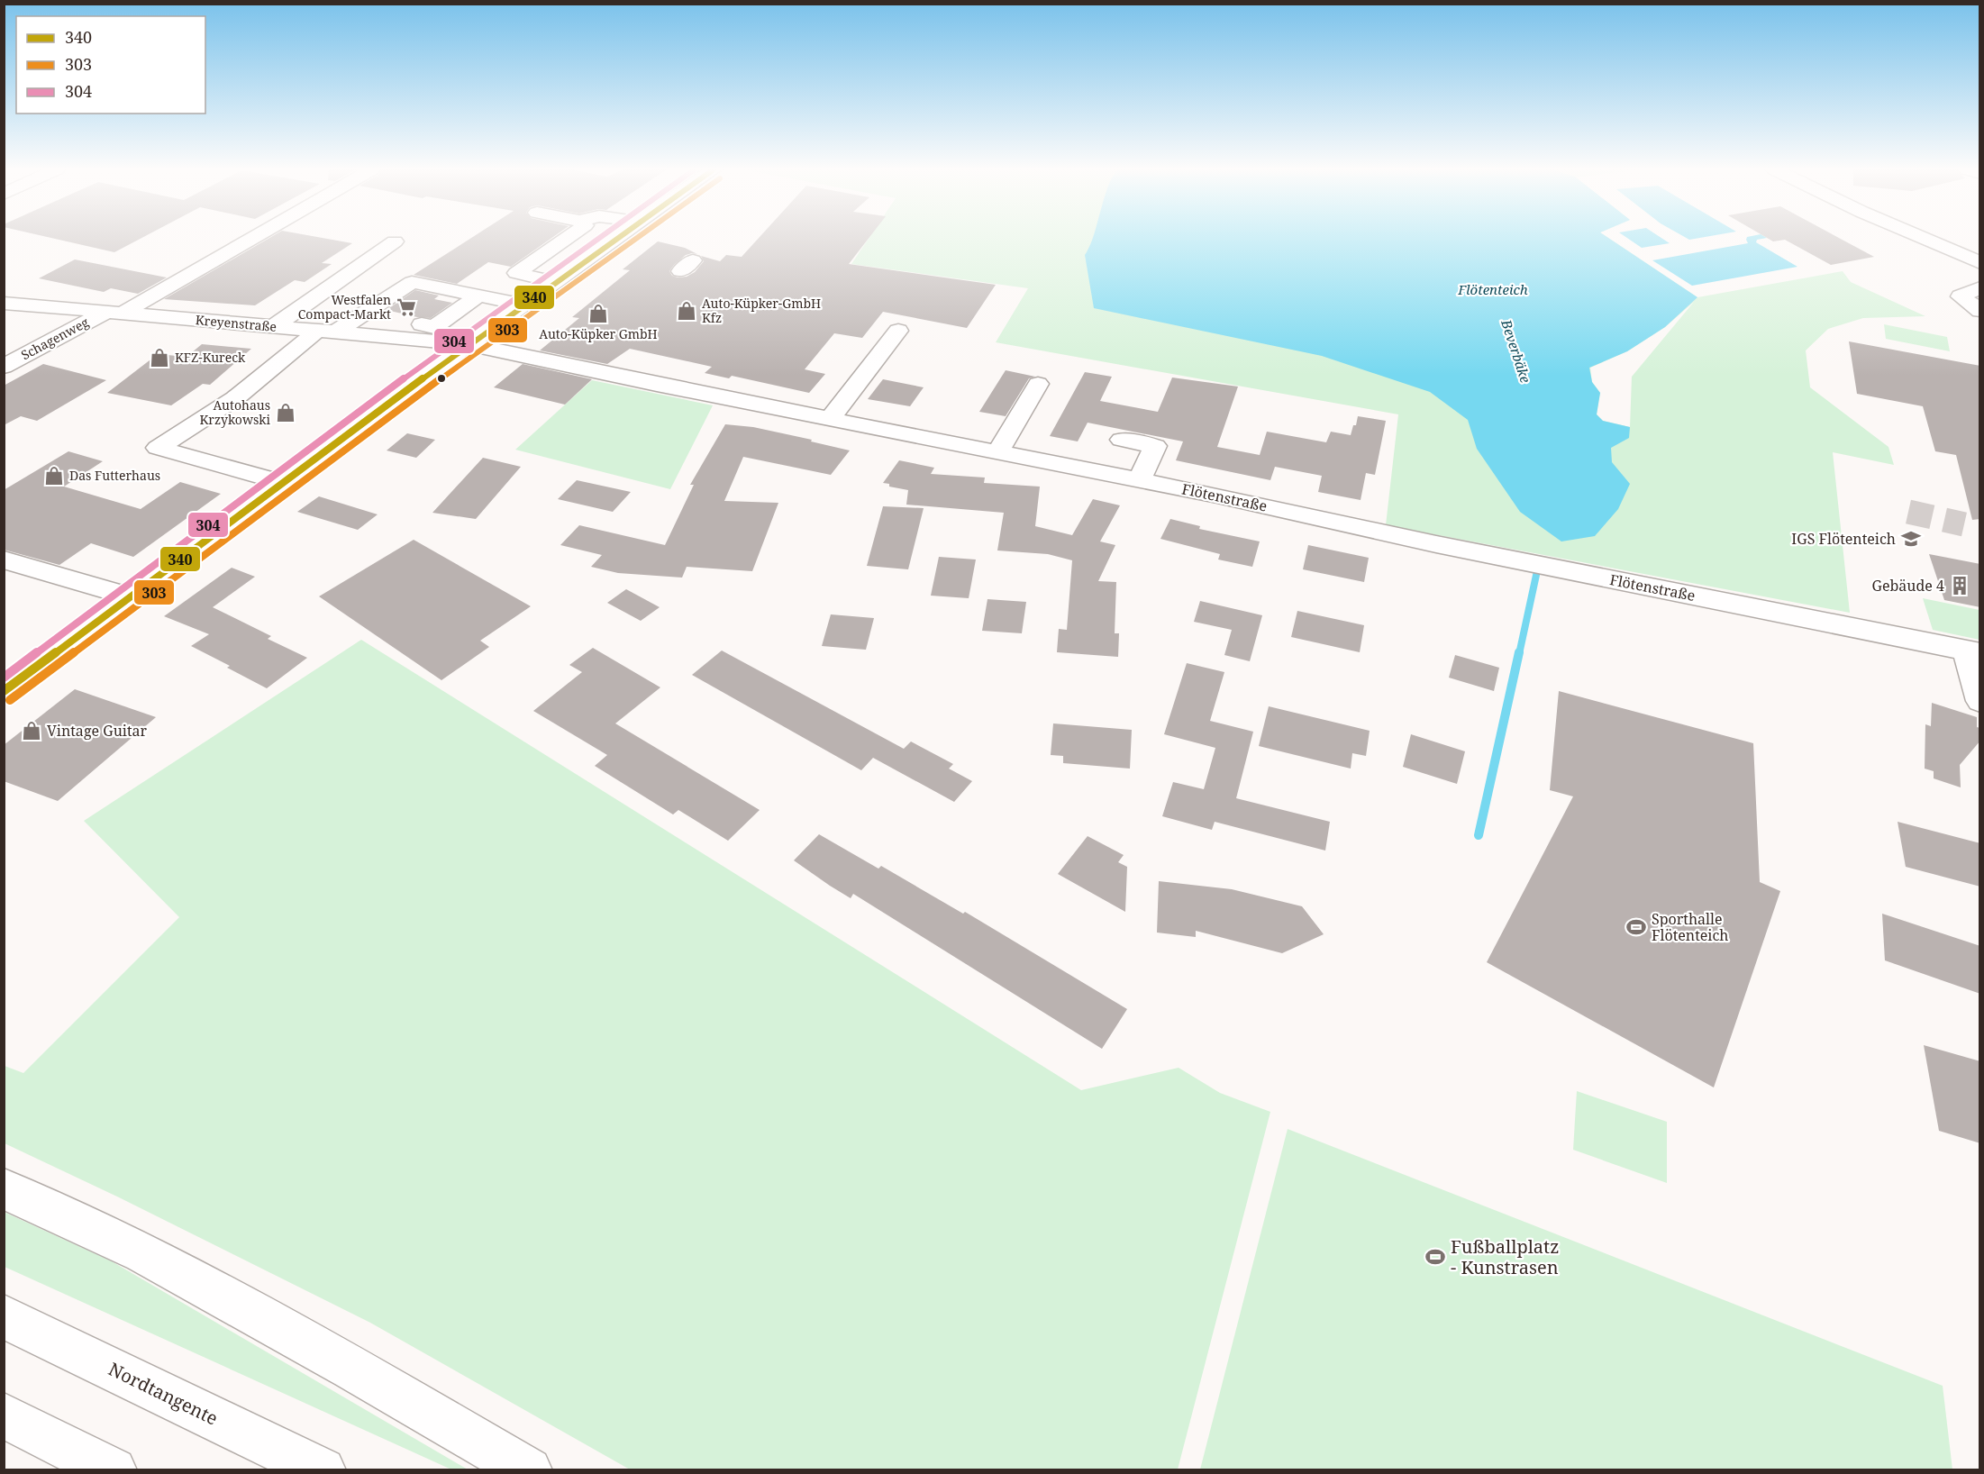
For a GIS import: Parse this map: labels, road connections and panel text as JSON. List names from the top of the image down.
{
  "streets": {
    "main road": [
      "Kreyenstraße",
      "Schagenweg",
      "Flötenstraße",
      "Nordtangente"
    ]
  },
  "crossings": [
    ["Kreyenstraße", "Schagenweg"],
    ["Kreyenstraße", "Flötenstraße"]
  ],
  "water": ["Flötenteich", "Beverbäke"],
  "places": {
    "supermarket": ["Westfalen Compact-Markt"],
    "shop": [
      "Auto-Küpker-GmbH Kfz",
      "Auto-Küpker GmbH",
      "KFZ-Kureck",
      "Autohaus Krzykowski",
      "Das Futterhaus",
      "Vintage Guitar"
    ],
    "school or university": ["IGS Flötenteich"],
    "building": ["Gebäude 4"],
    "sports": ["Sporthalle Flötenteich", "Fußballplatz - Kunstrasen"]
  },
  "lines": ["transit line 340", "transit line 303", "transit line 304"],
  "legend": ["340", "303", "304"]
}
